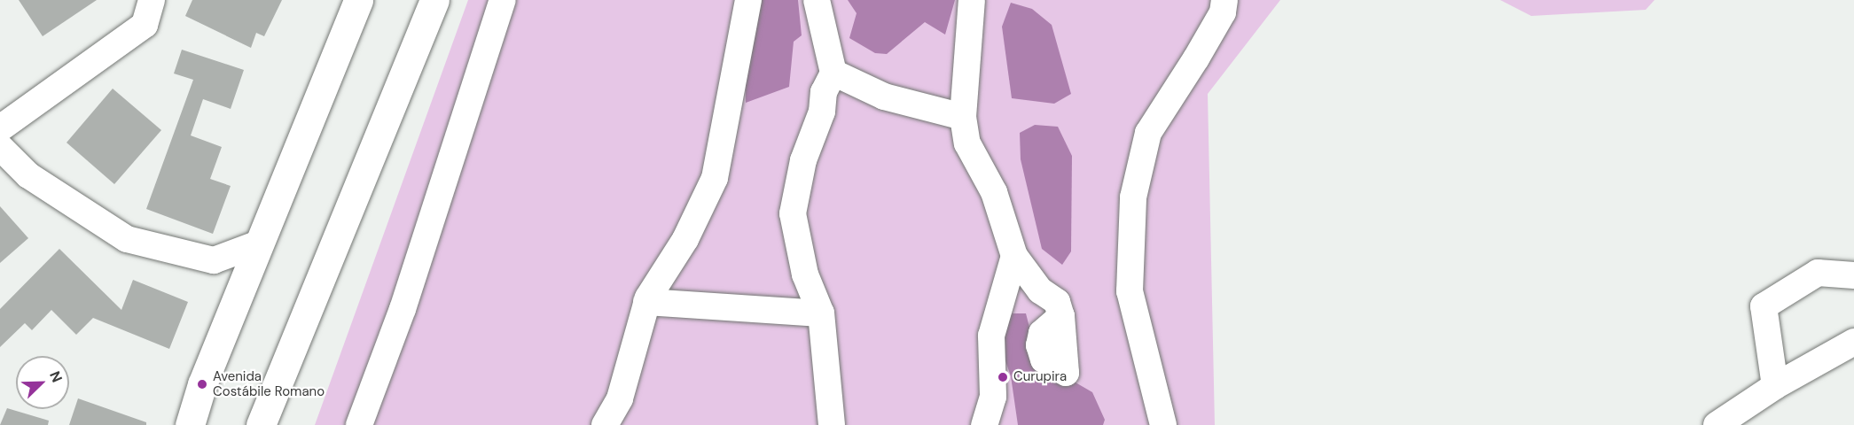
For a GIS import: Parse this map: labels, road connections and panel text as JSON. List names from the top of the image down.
{
  "places": ["Curupira", "Avenida Costábile Romano"],
  "north": "top right"
}
